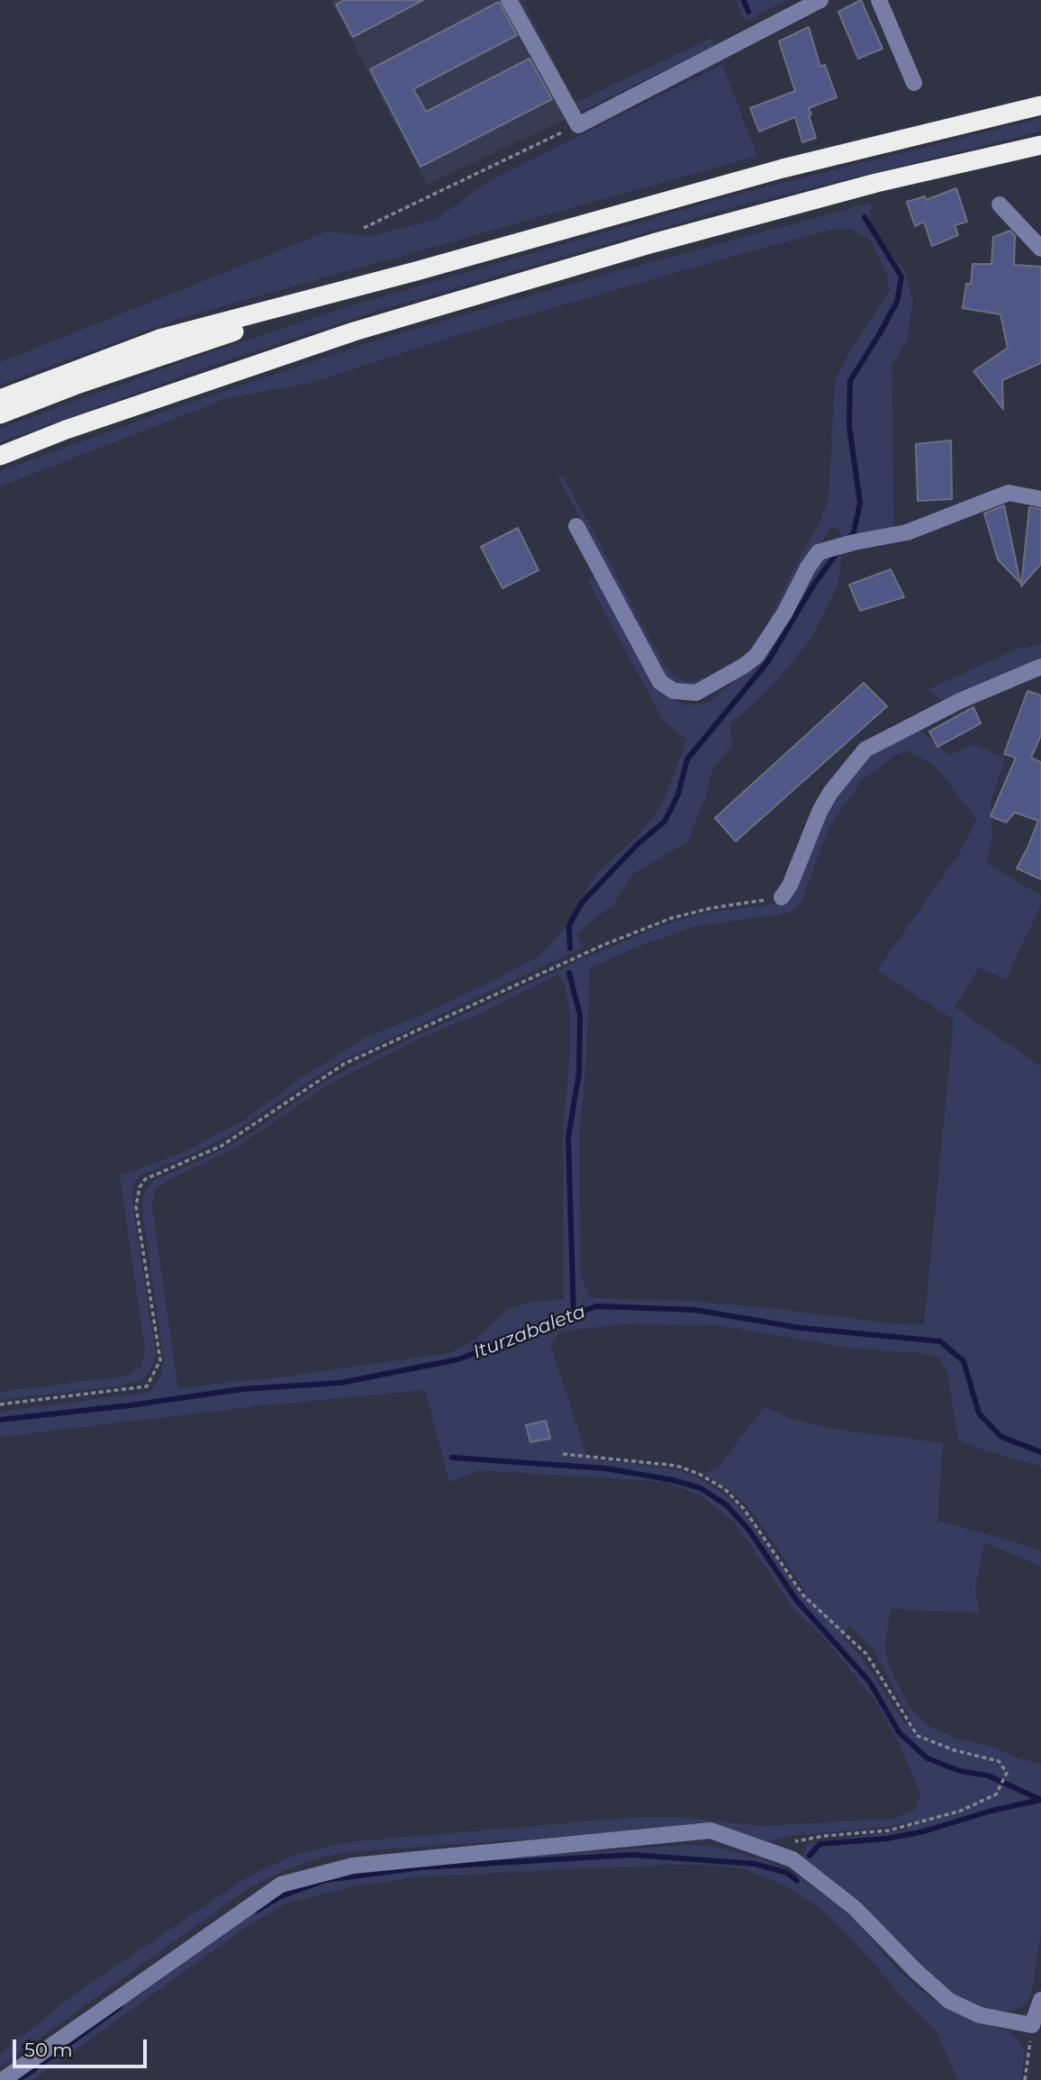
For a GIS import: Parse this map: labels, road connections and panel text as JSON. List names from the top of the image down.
{
  "water": ["Iturzabaleta"],
  "scale_bar": "50 m"
}
